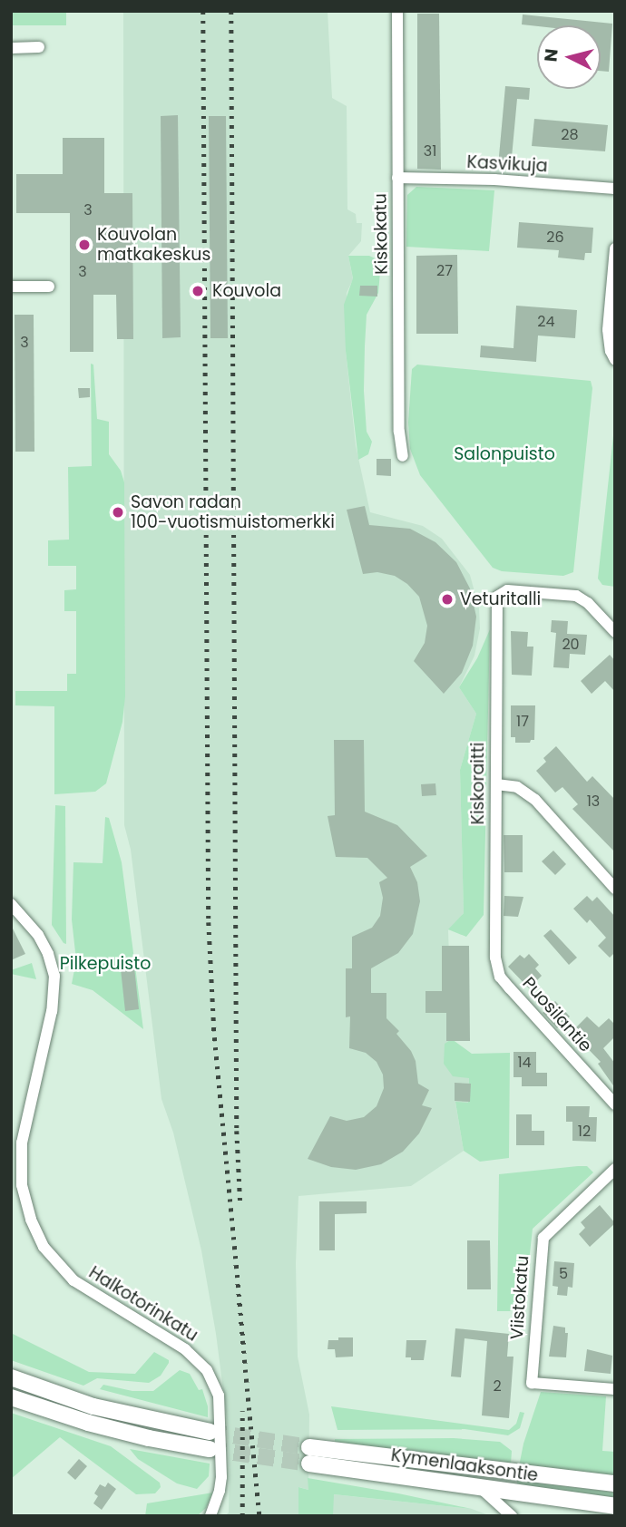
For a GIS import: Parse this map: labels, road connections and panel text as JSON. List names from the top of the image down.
{
  "streets": {
    "main road": ["Kymenlaaksontie"],
    "street": [
      "Kasvikuja",
      "Kiskokatu",
      "Kiskoraitti",
      "Puosilantie",
      "Viistokatu",
      "Halkotorinkatu"
    ]
  },
  "crossings": [
    ["Kasvikuja", "Kiskokatu"],
    ["Kiskoraitti", "Puosilantie"]
  ],
  "parks": ["Salonpuisto", "Pilkepuisto"],
  "places": [
    "Kouvolan matkakeskus",
    "Kouvola",
    "Savon radan 100-vuotismuistomerkki",
    "Veturitalli"
  ],
  "house_numbers": [
    "28",
    "31",
    "3",
    "26",
    "27",
    "3",
    "24",
    "3",
    "20",
    "17",
    "13",
    "14",
    "12",
    "5",
    "2"
  ],
  "north": "left"
}
